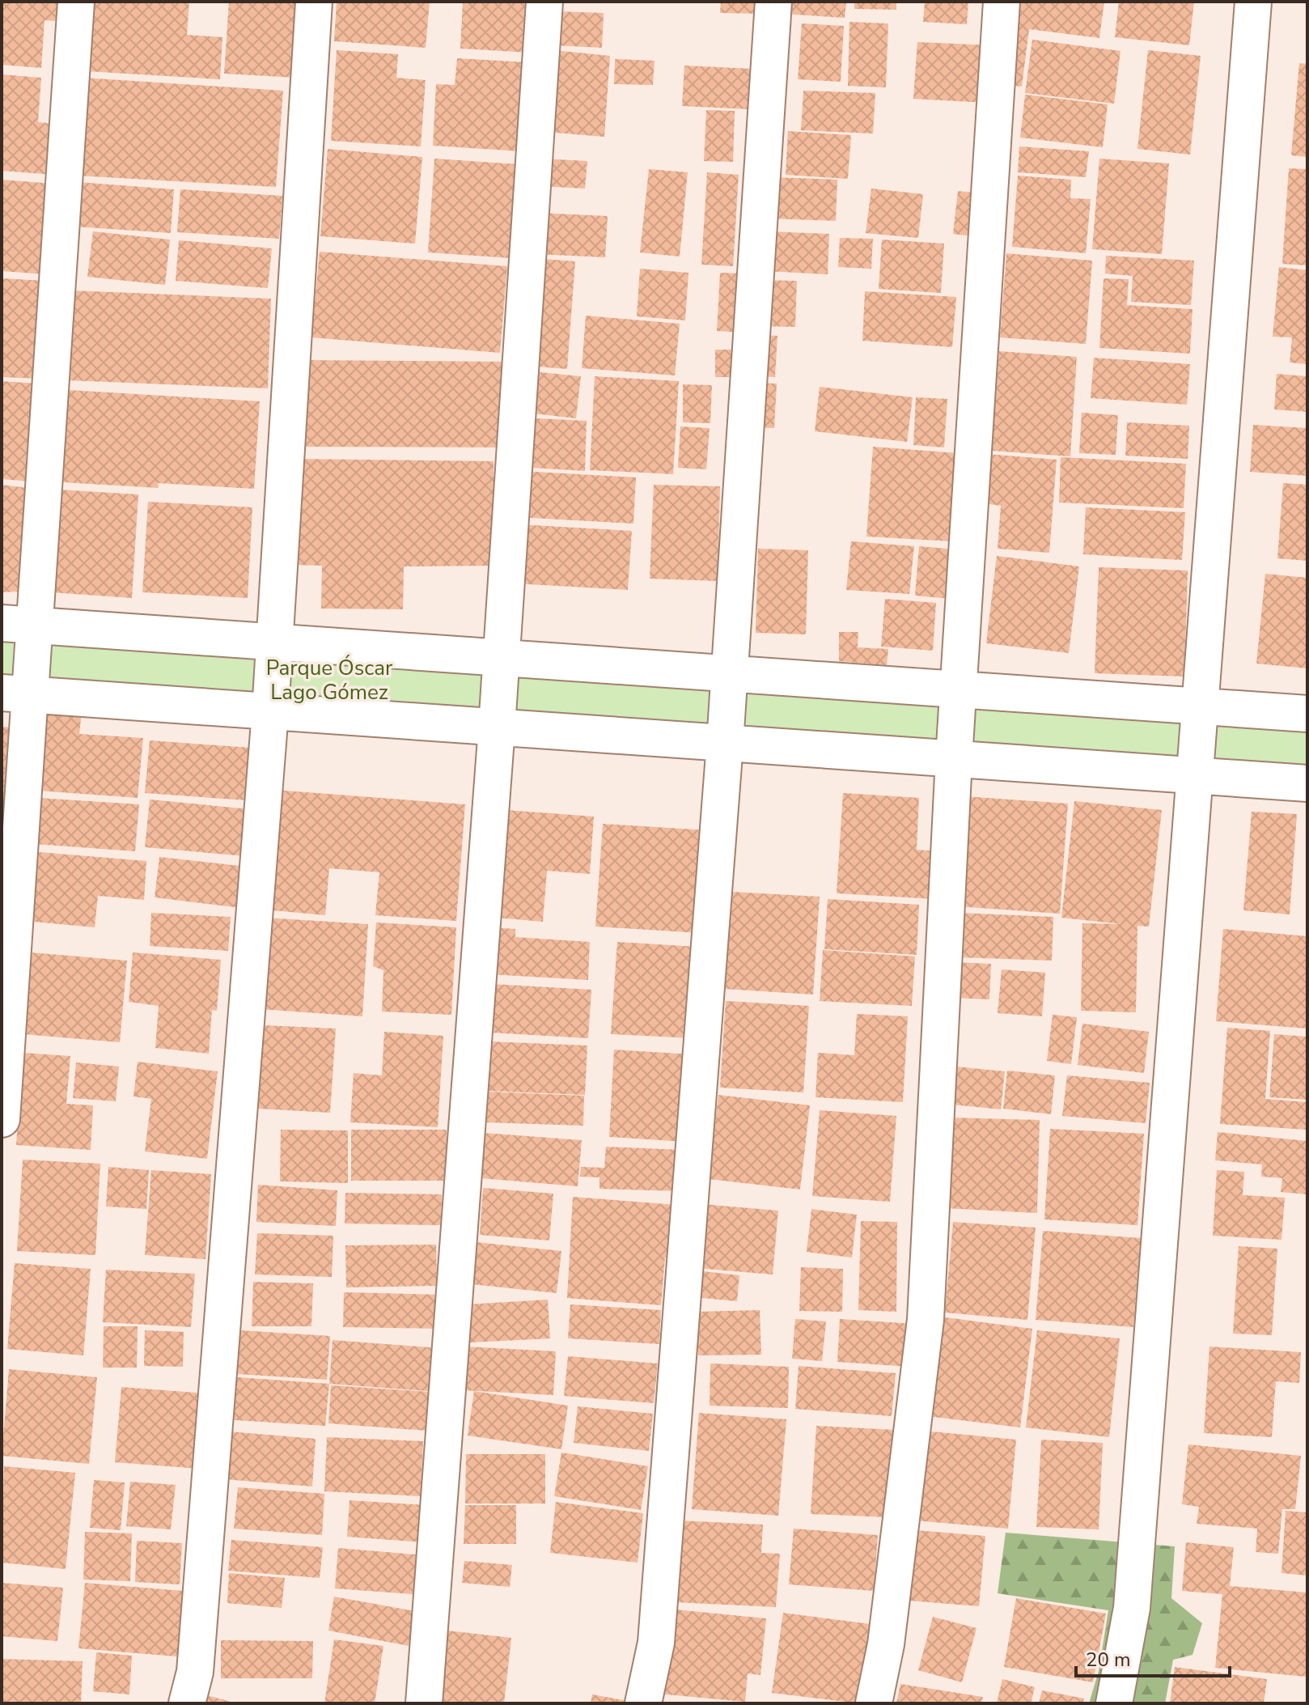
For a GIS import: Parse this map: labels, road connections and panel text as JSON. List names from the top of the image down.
{
  "parks": ["Parque Óscar Lago Gómez"],
  "scale_bar": "20 m"
}
